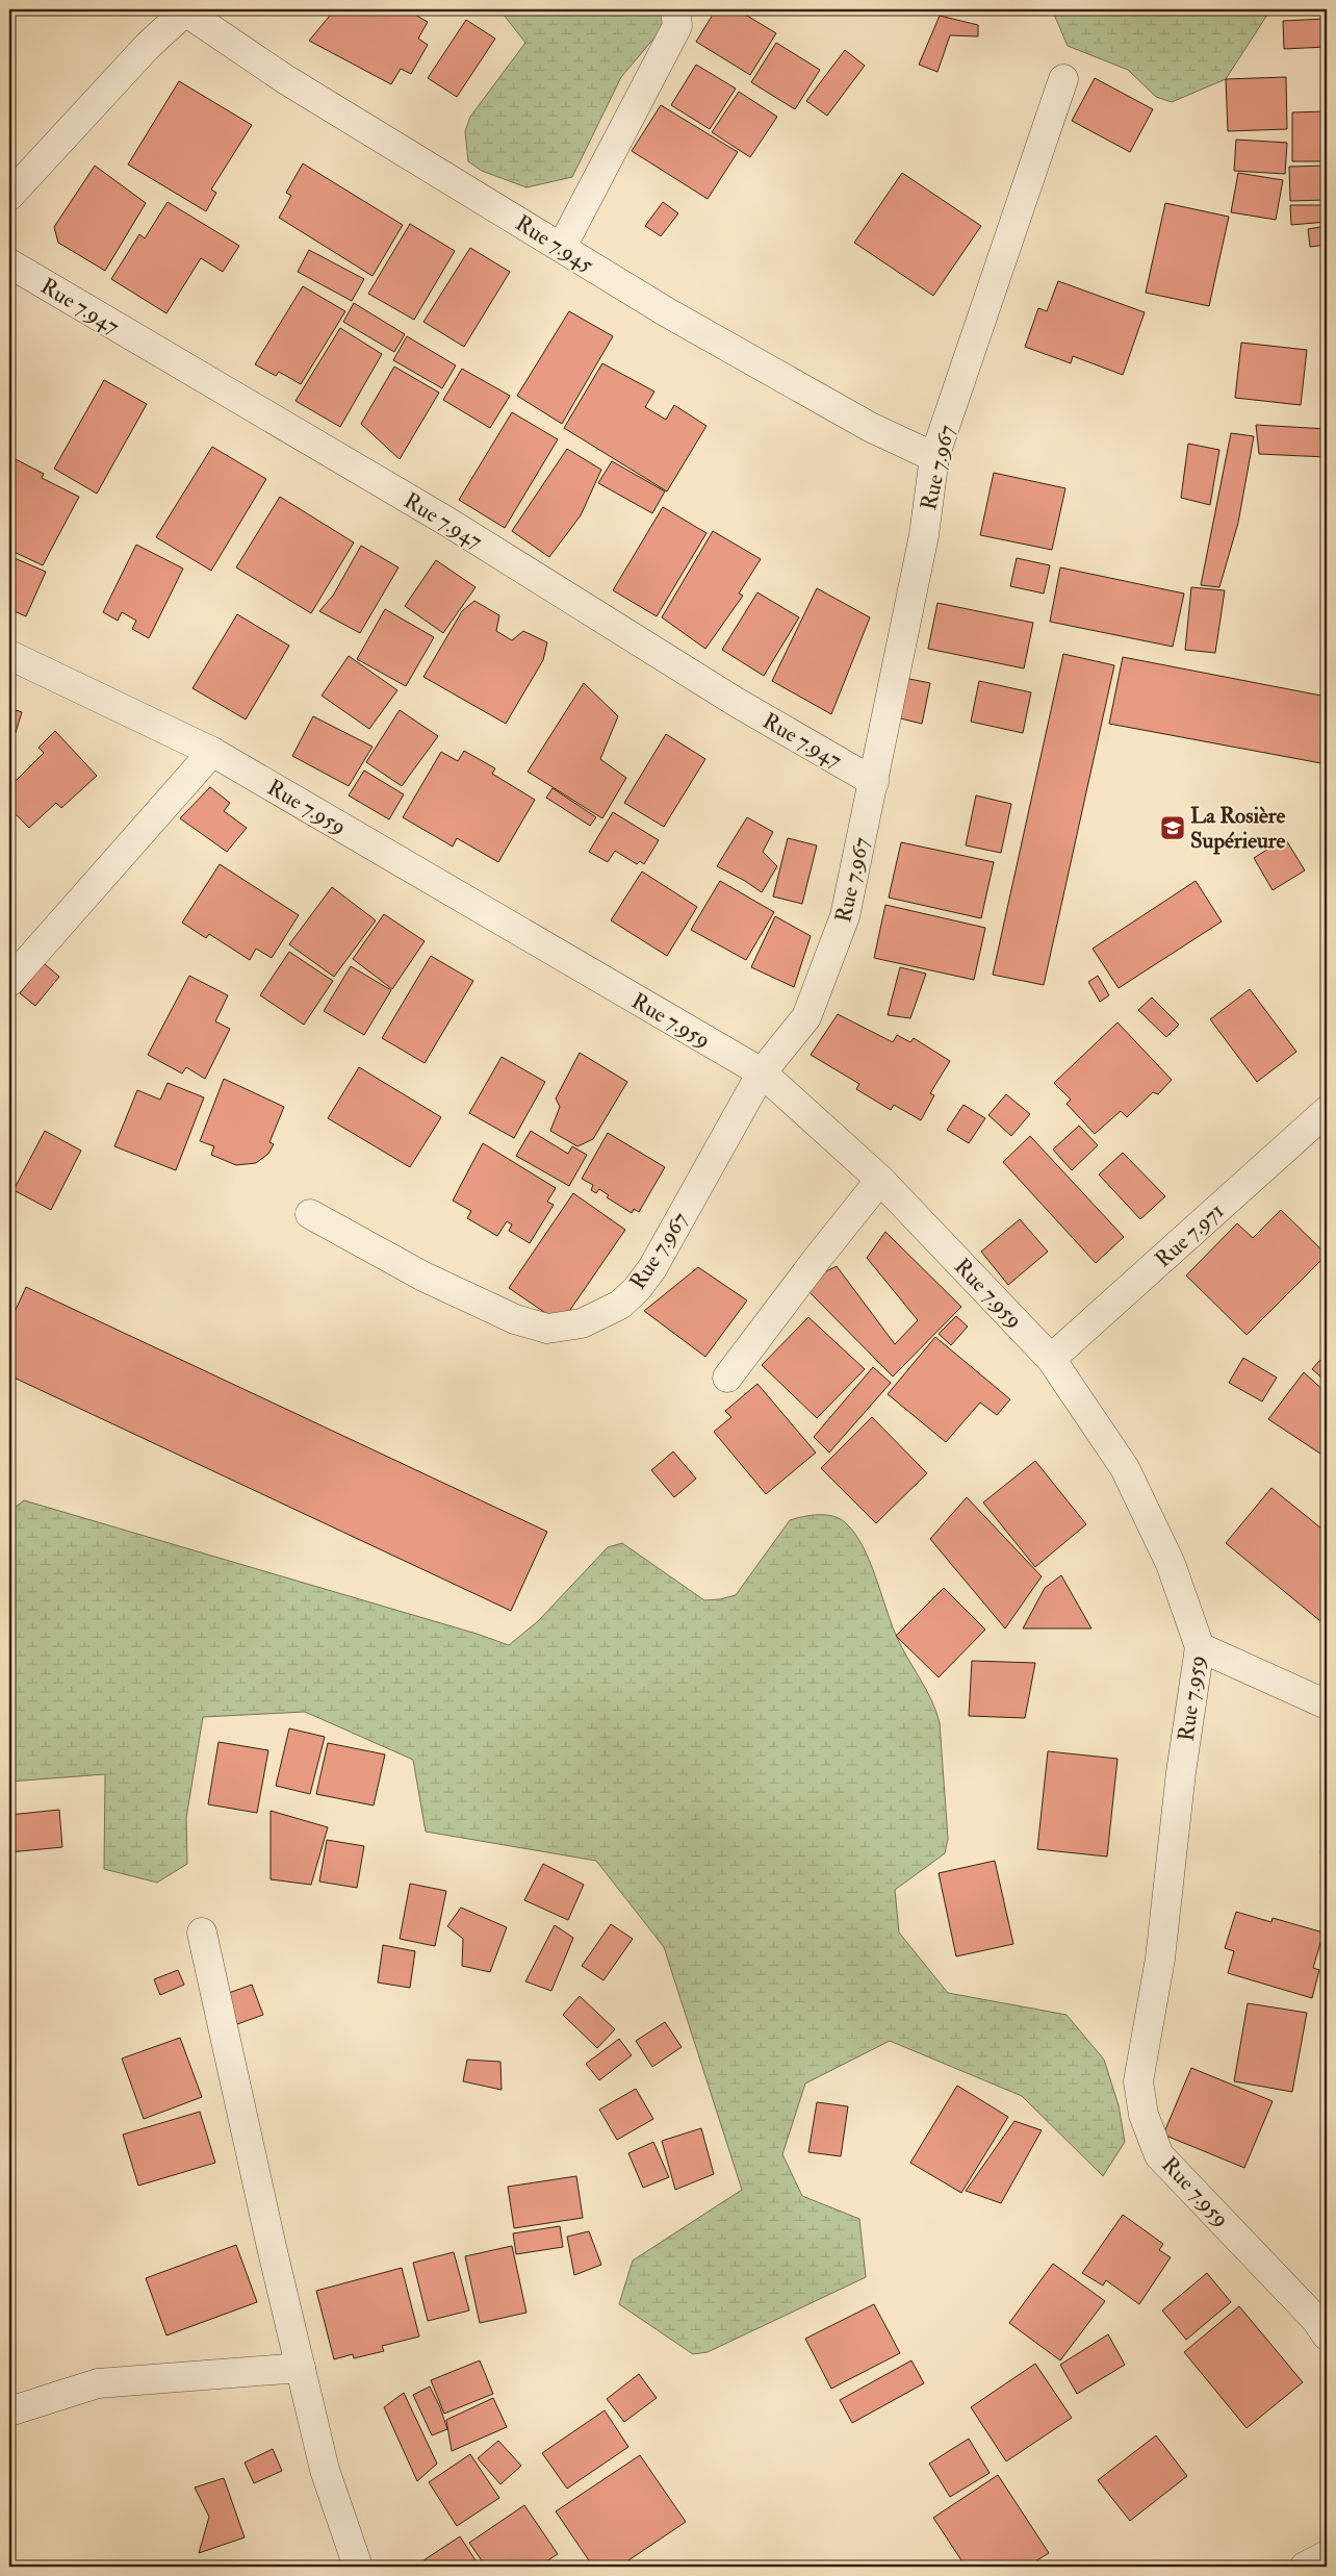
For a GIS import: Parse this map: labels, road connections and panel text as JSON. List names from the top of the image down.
{
  "streets": {
    "street": [
      "Rue 7.945",
      "Rue 7.947",
      "Rue 7.967",
      "Rue 7.959",
      "Rue 7.971"
    ]
  },
  "crossings": [
    ["Rue 7.945", "Rue 7.967"],
    ["Rue 7.947", "Rue 7.967"],
    ["Rue 7.967", "Rue 7.959"],
    ["Rue 7.959", "Rue 7.971"]
  ],
  "places": {
    "school or university": ["La Rosière Supérieure"]
  }
}
